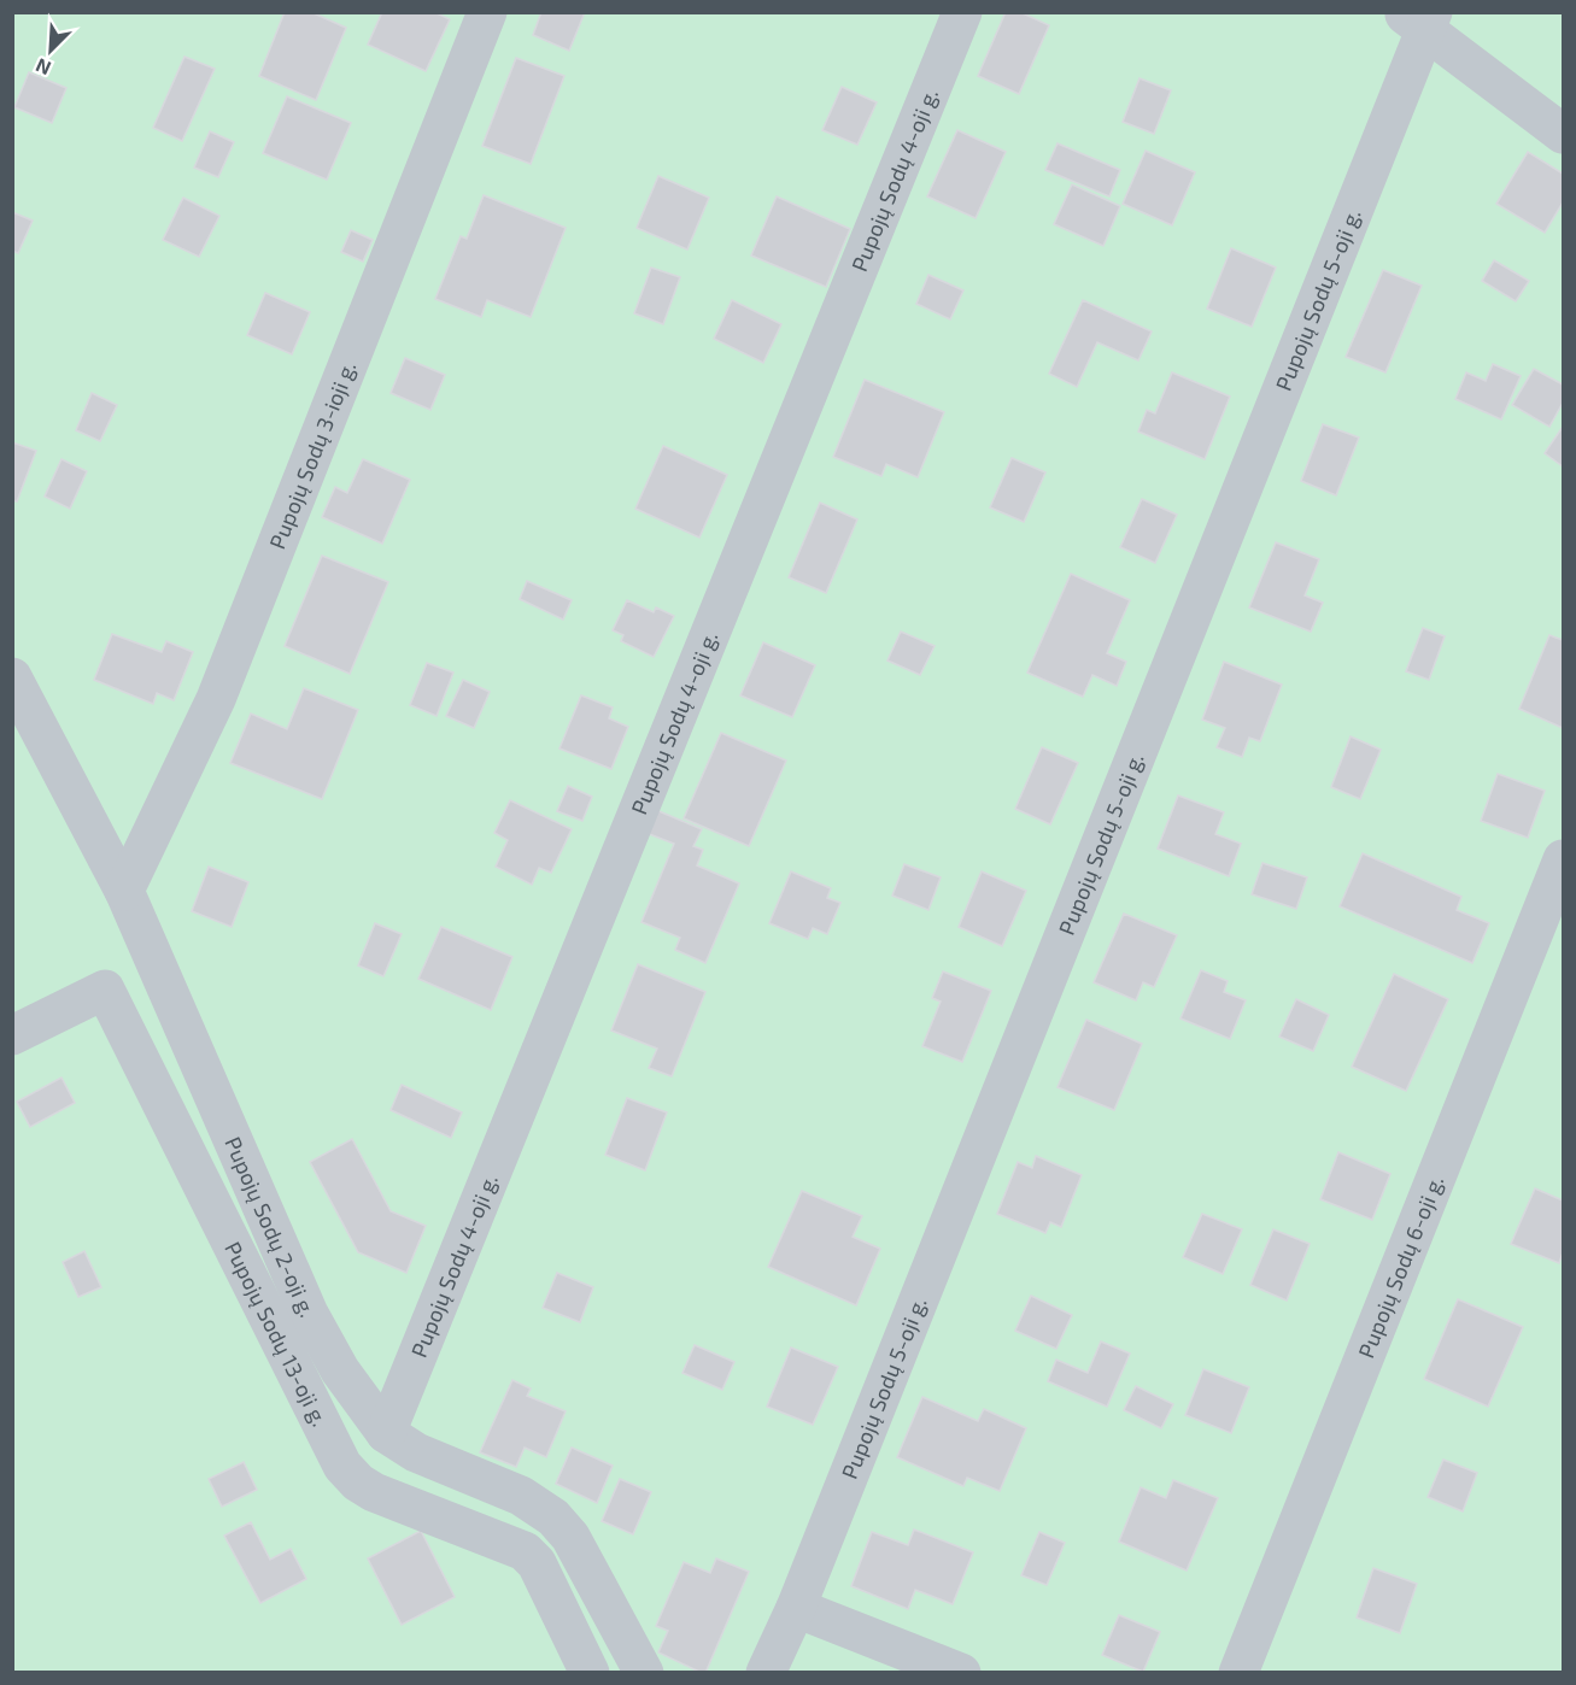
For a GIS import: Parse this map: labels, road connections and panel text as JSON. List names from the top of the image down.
{
  "streets": {
    "street": [
      "Pupojų Sodų 4-oji g.",
      "Pupojų Sodų 5-oji g.",
      "Pupojų Sodų 3-ioji g.",
      "Pupojų Sodų 2-oji g.",
      "Pupojų Sodų 6-oji g.",
      "Pupojų Sodų 13-oji g."
    ]
  },
  "crossings": [
    ["Pupojų Sodų 4-oji g.", "Pupojų Sodų 2-oji g."],
    ["Pupojų Sodų 3-ioji g.", "Pupojų Sodų 2-oji g."]
  ],
  "north": "bottom left"
}
